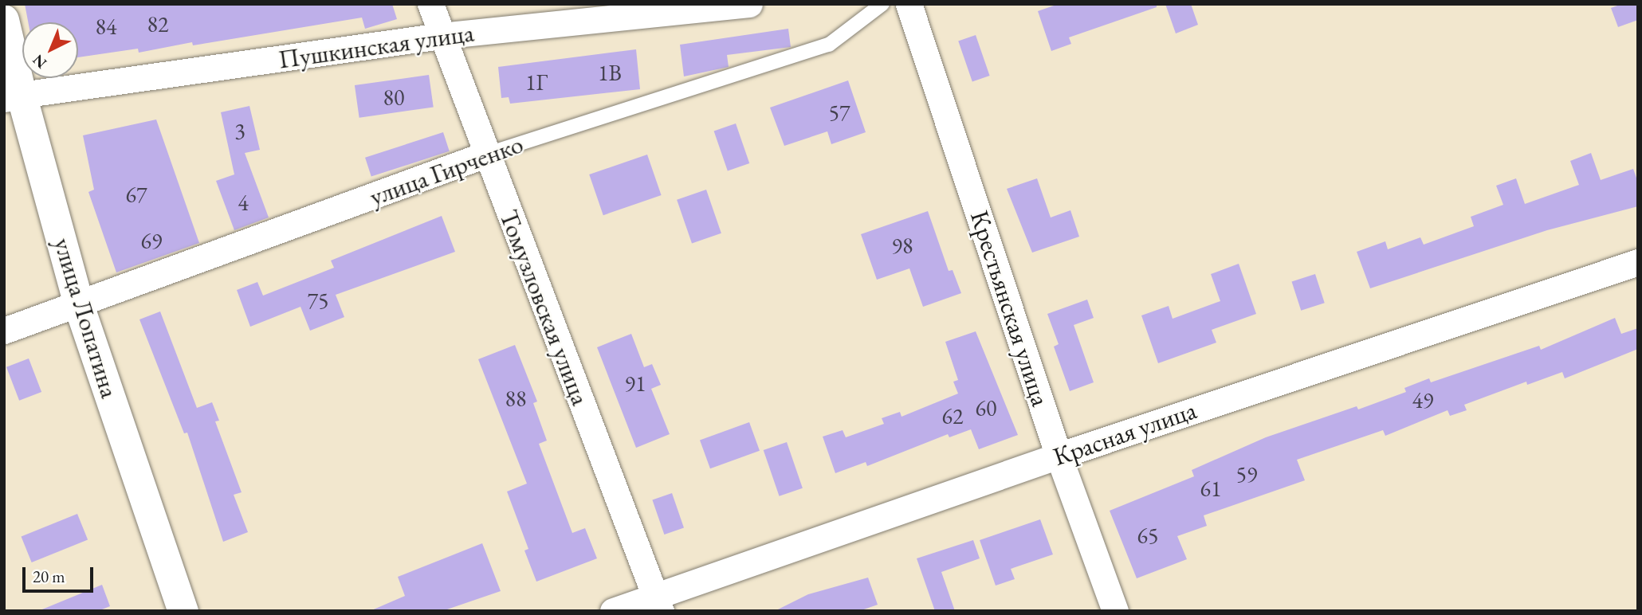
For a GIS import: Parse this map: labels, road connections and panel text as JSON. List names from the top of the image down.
{
  "streets": {
    "main road": ["улица Лопатина"],
    "street": [
      "Пушкинская улица",
      "улица Гирченко",
      "Томузловская улица",
      "Крестьянская улица",
      "Красная улица"
    ]
  },
  "crossings": [
    ["Пушкинская улица", "Томузловская улица"],
    ["Пушкинская улица", "улица Лопатина"],
    ["улица Гирченко", "Томузловская улица"],
    ["улица Гирченко", "улица Лопатина"],
    ["Томузловская улица", "Красная улица"],
    ["Крестьянская улица", "Красная улица"]
  ],
  "house_numbers": [
    "82",
    "84",
    "1В",
    "1Г",
    "80",
    "57",
    "3",
    "67",
    "4",
    "69",
    "98",
    "75",
    "91",
    "88",
    "49",
    "60",
    "62",
    "59",
    "61",
    "65"
  ],
  "scale_bar": "20 m",
  "north": "bottom left"
}
